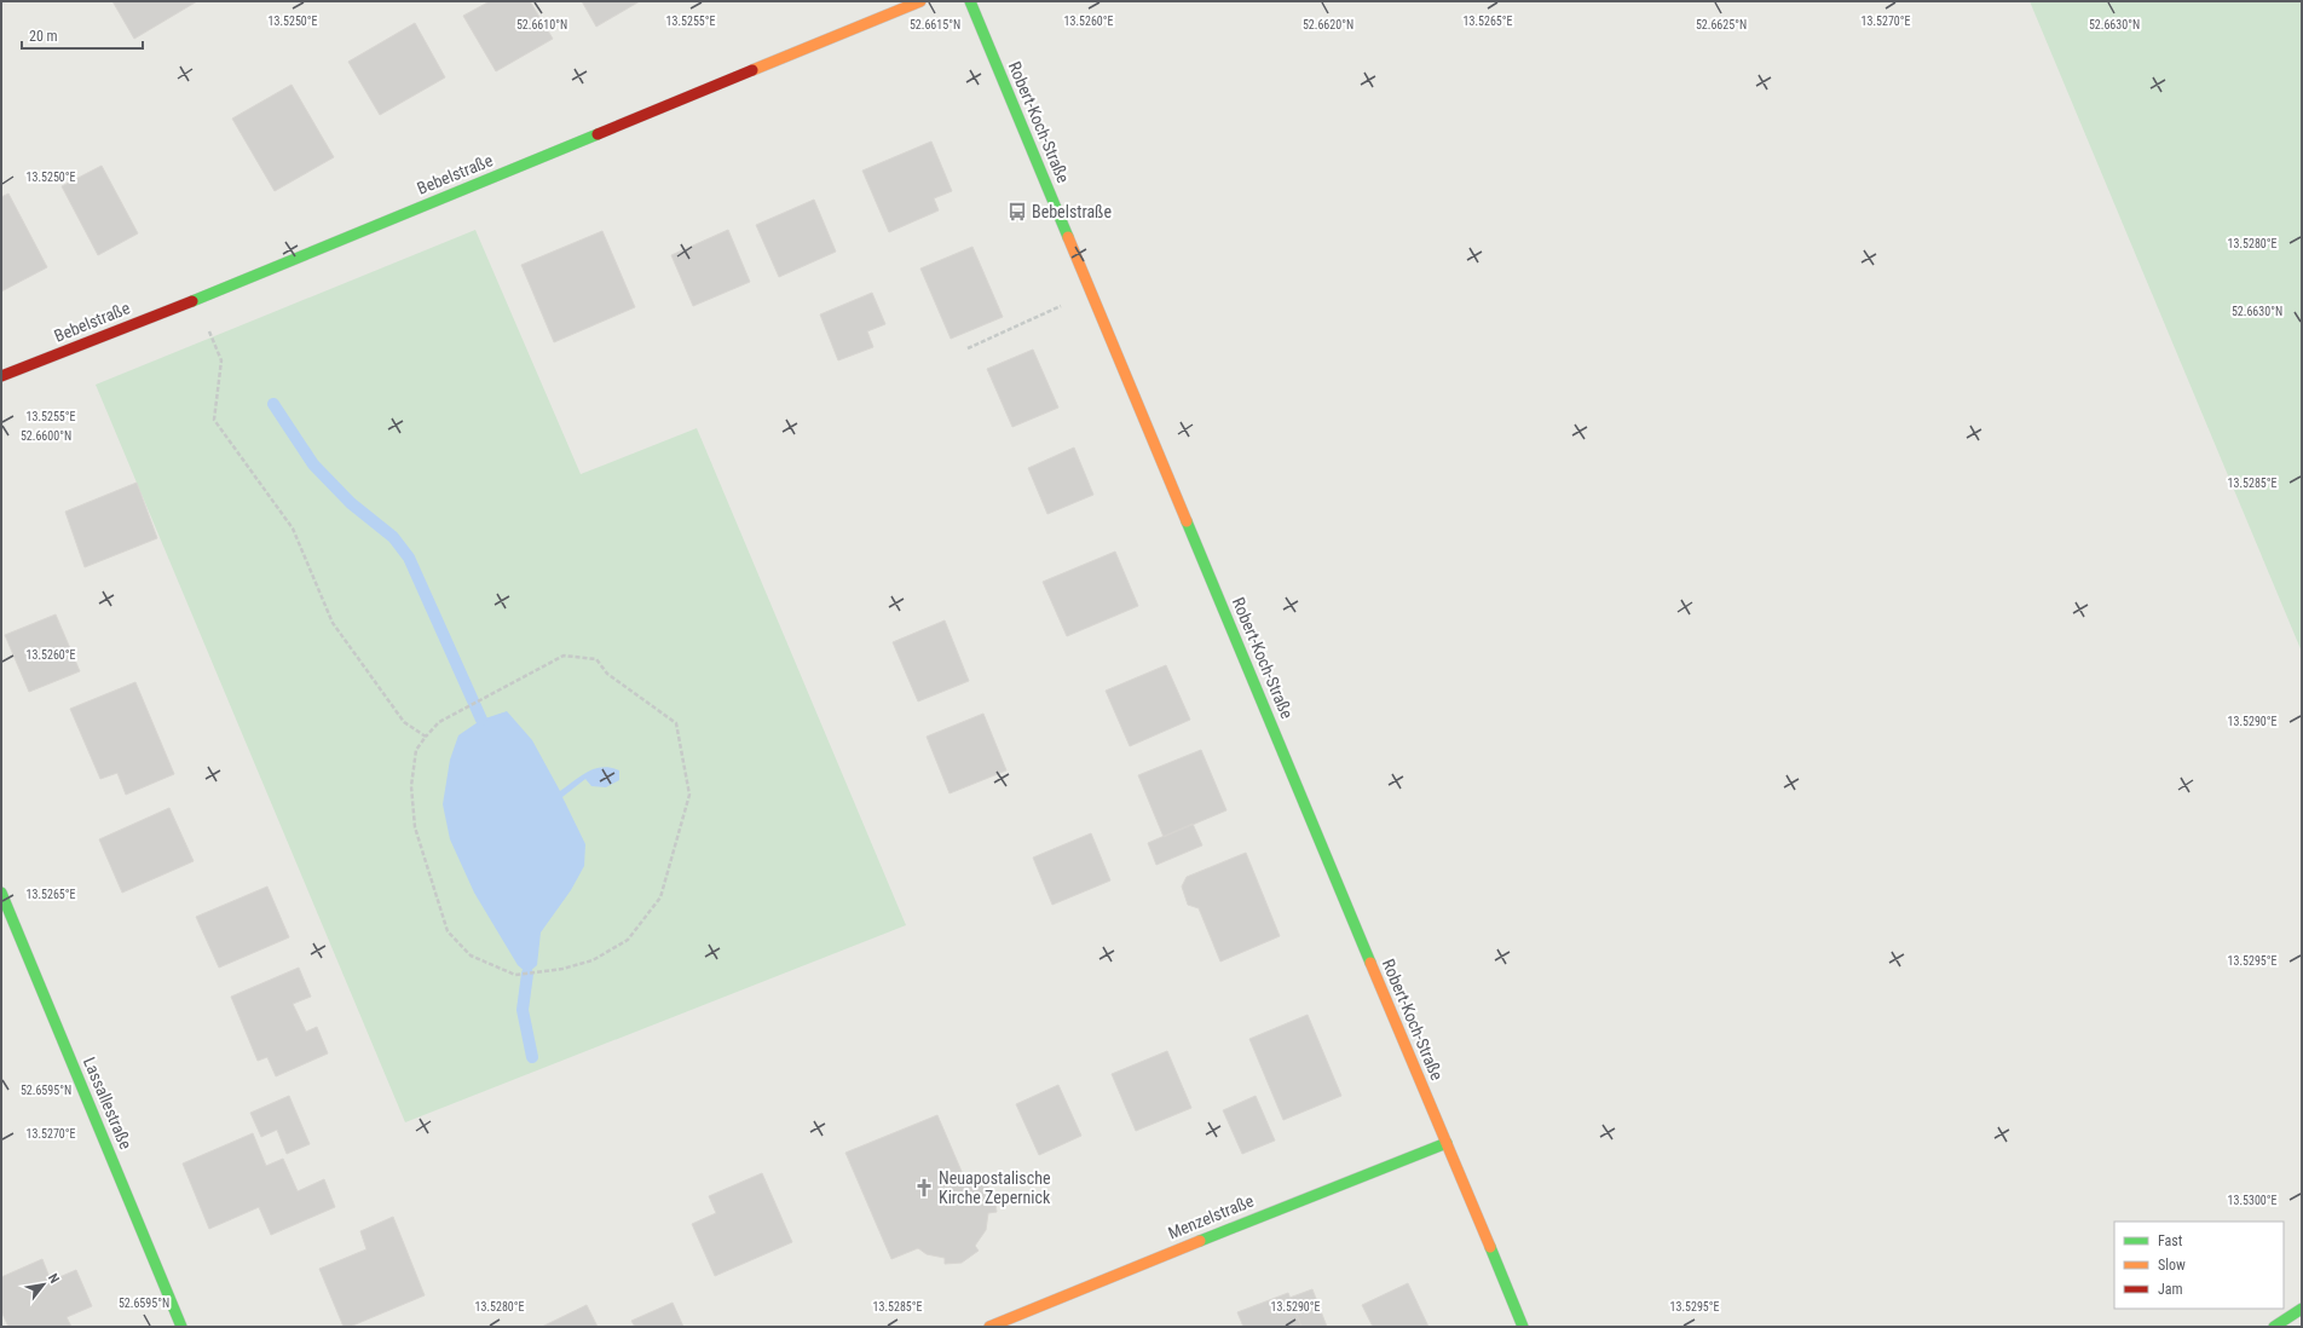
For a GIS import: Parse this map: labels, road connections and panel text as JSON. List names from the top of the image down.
{
  "streets": {
    "street": [
      "Robert-Koch-Straße",
      "Bebelstraße",
      "Lassallestraße",
      "Menzelstraße"
    ]
  },
  "crossings": [
    ["Robert-Koch-Straße", "Menzelstraße"]
  ],
  "places": {
    "bus stop": ["Bebelstraße"],
    "church": ["Neuapostalische Kirche Zepernick"]
  },
  "legend": ["Fast", "Slow", "Jam"],
  "scale_bar": "20 m",
  "north": "top right",
  "coordinates": [
    "13.5250°E",
    "13.5255°E",
    "13.5260°E",
    "13.5265°E",
    "13.5270°E",
    "52.6630°N",
    "52.6610°N",
    "52.6615°N",
    "52.6620°N",
    "52.6625°N",
    "13.5280°E",
    "52.6600°N",
    "13.5285°E",
    "13.5290°E",
    "13.5295°E",
    "52.6595°N",
    "13.5300°E"
  ]
}
